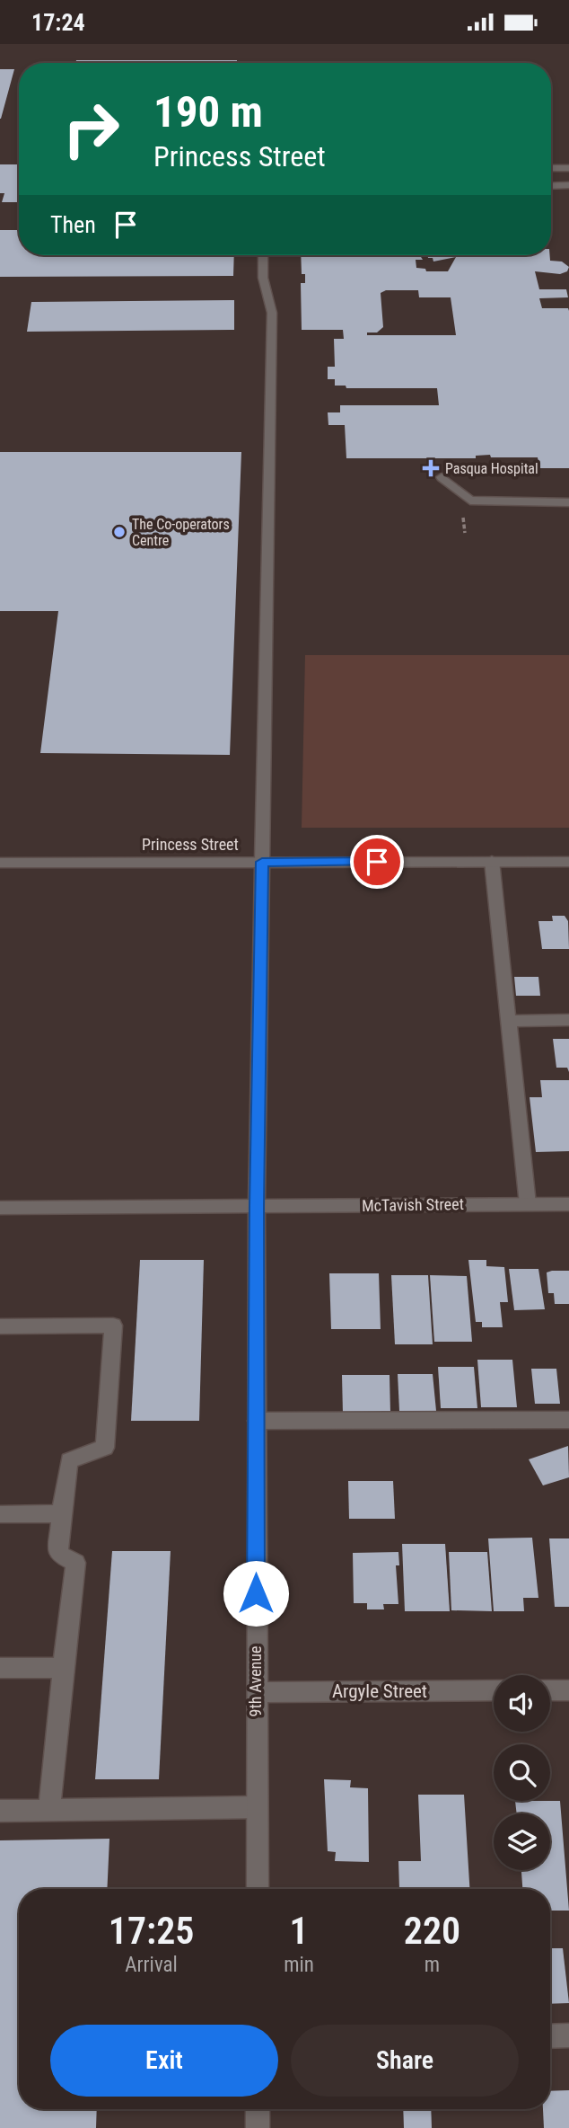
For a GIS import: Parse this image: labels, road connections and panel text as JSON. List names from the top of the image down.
{
  "streets": {
    "street": [
      "Princess Street",
      "McTavish Street",
      "9th Avenue",
      "Argyle Street"
    ]
  },
  "crossings": [
    ["Princess Street", "9th Avenue"],
    ["McTavish Street", "9th Avenue"],
    ["9th Avenue", "Argyle Street"]
  ],
  "places": {
    "health": ["Pasqua Hospital"],
    "other": ["The Co-operators Centre"]
  },
  "page": {
    "status": "17:24",
    "turn": ["190 m", "Princess Street"],
    "then": "Then",
    "eta": [
      "17:25",
      "Arrival",
      "1",
      "min",
      "220",
      "m"
    ],
    "buttons": ["Exit", "Share"]
  }
}
